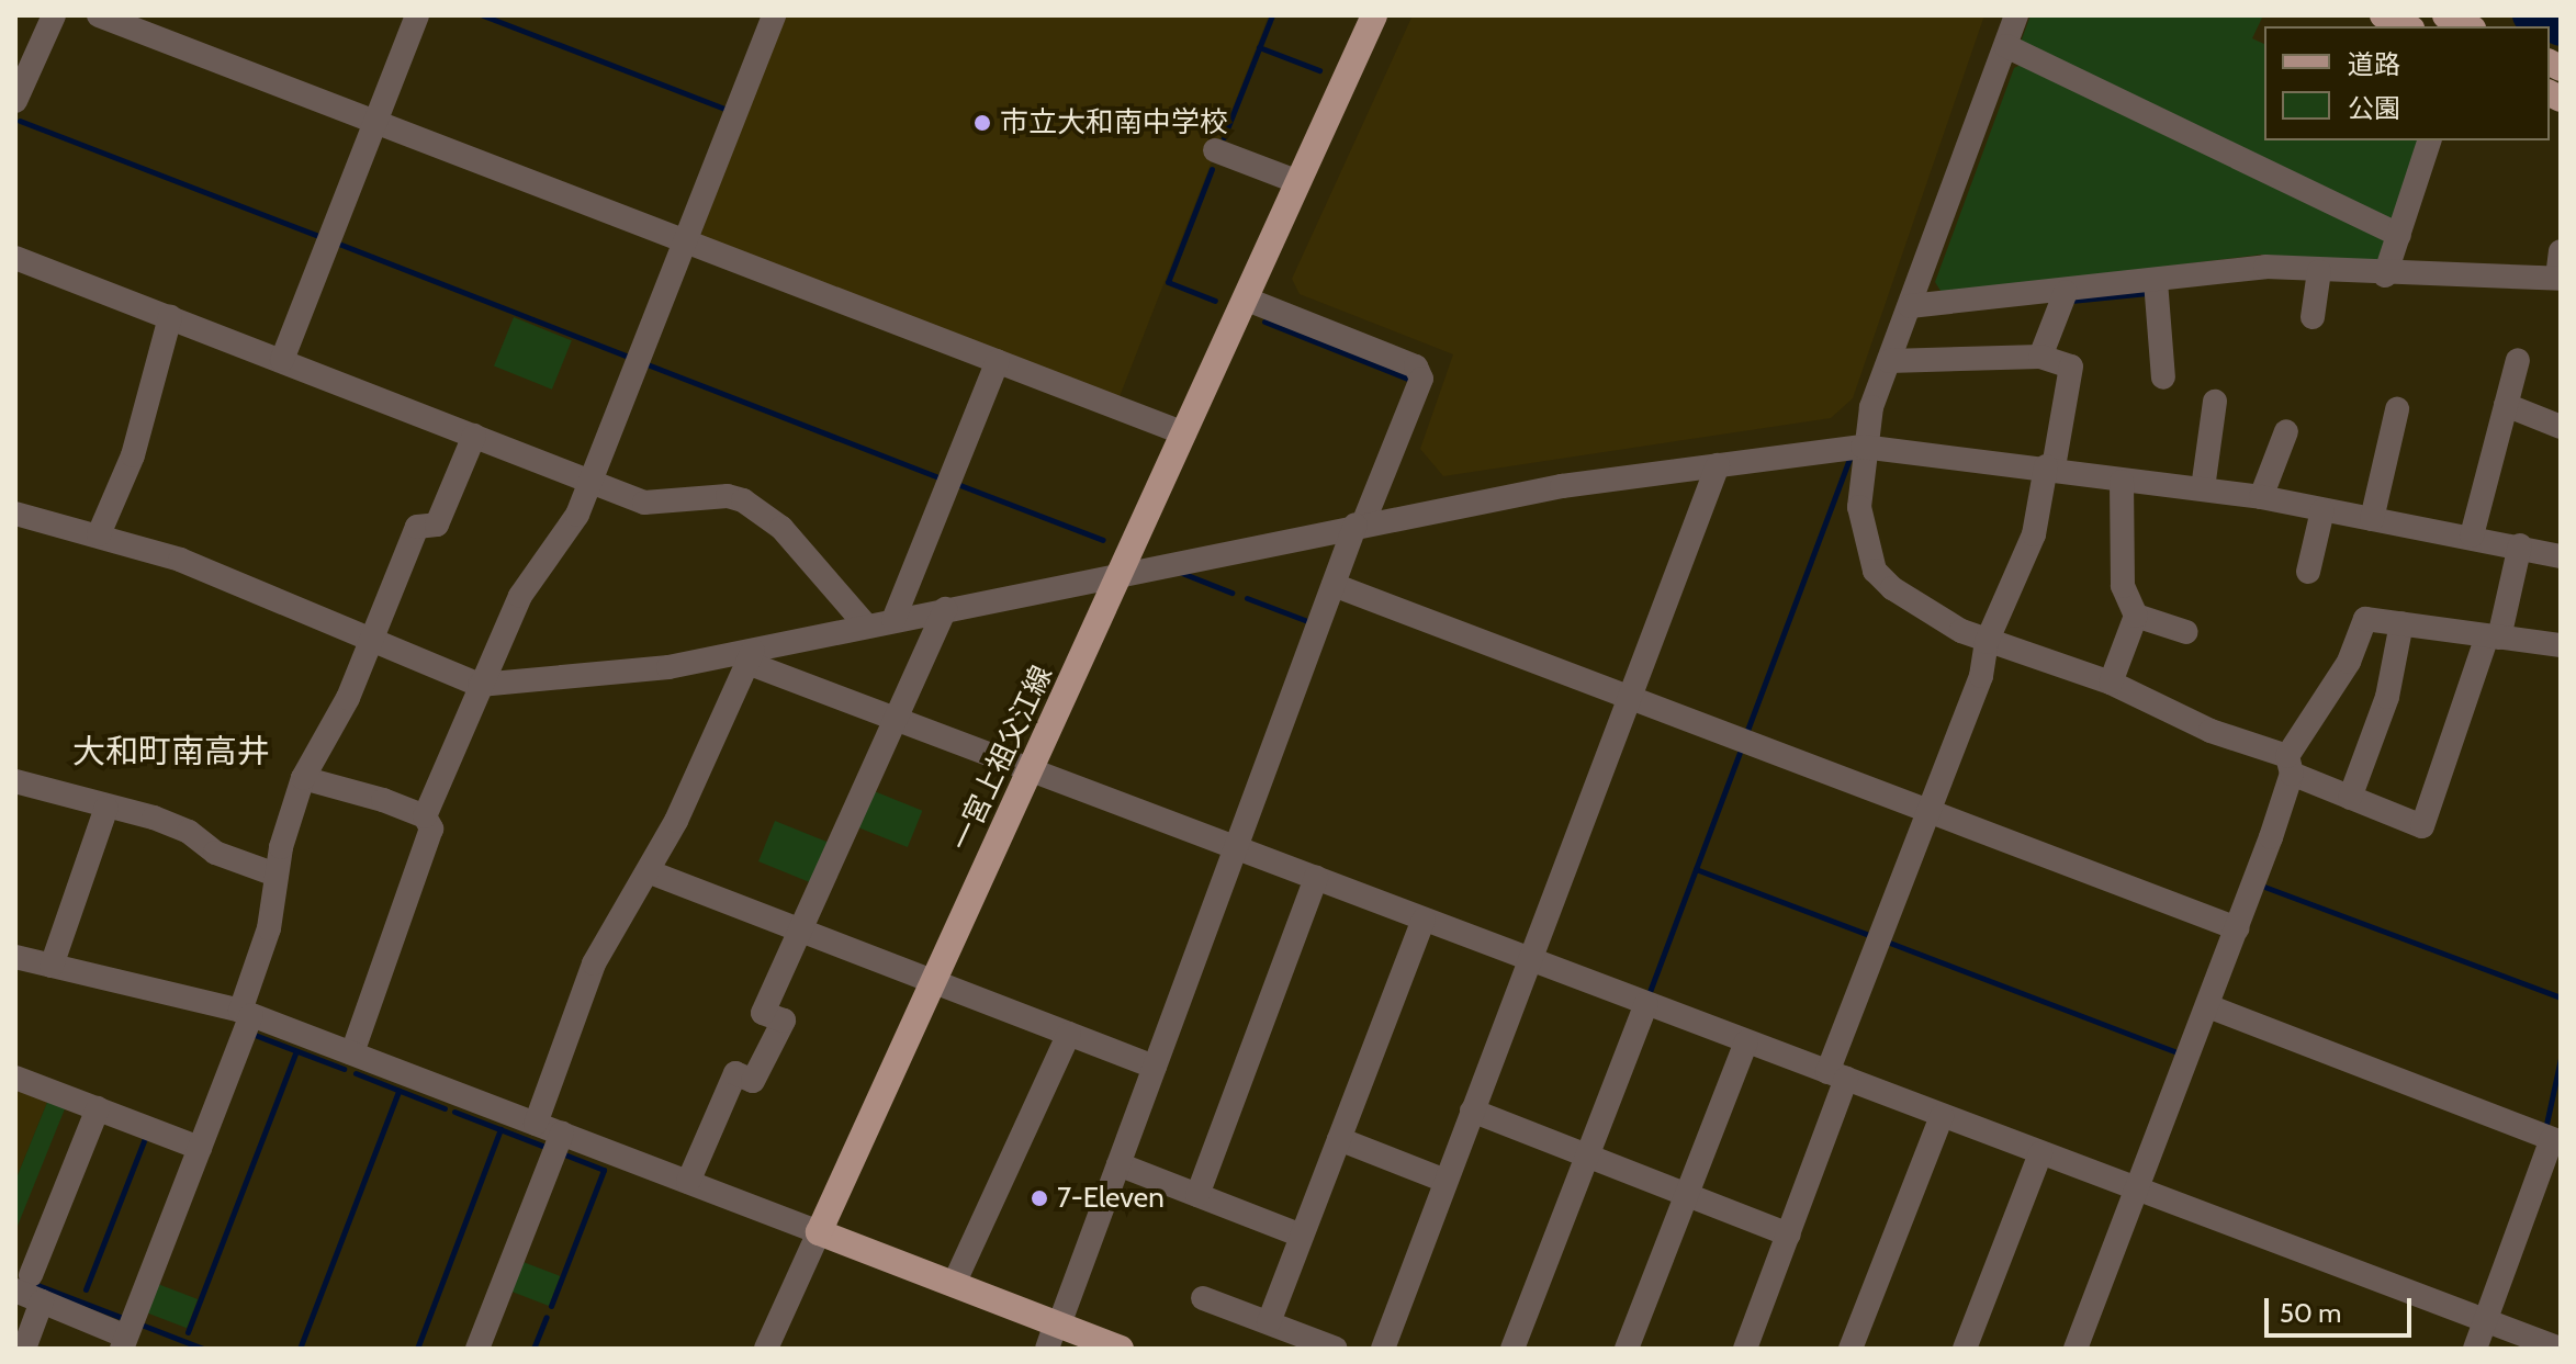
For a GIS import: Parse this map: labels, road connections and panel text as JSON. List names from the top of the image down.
{
  "streets": {
    "main road": ["一宮上祖父江線"]
  },
  "districts": ["大和町南高井"],
  "places": ["市立大和南中学校", "7-Eleven"],
  "legend": ["道路", "公園"],
  "scale_bar": "50 m"
}
